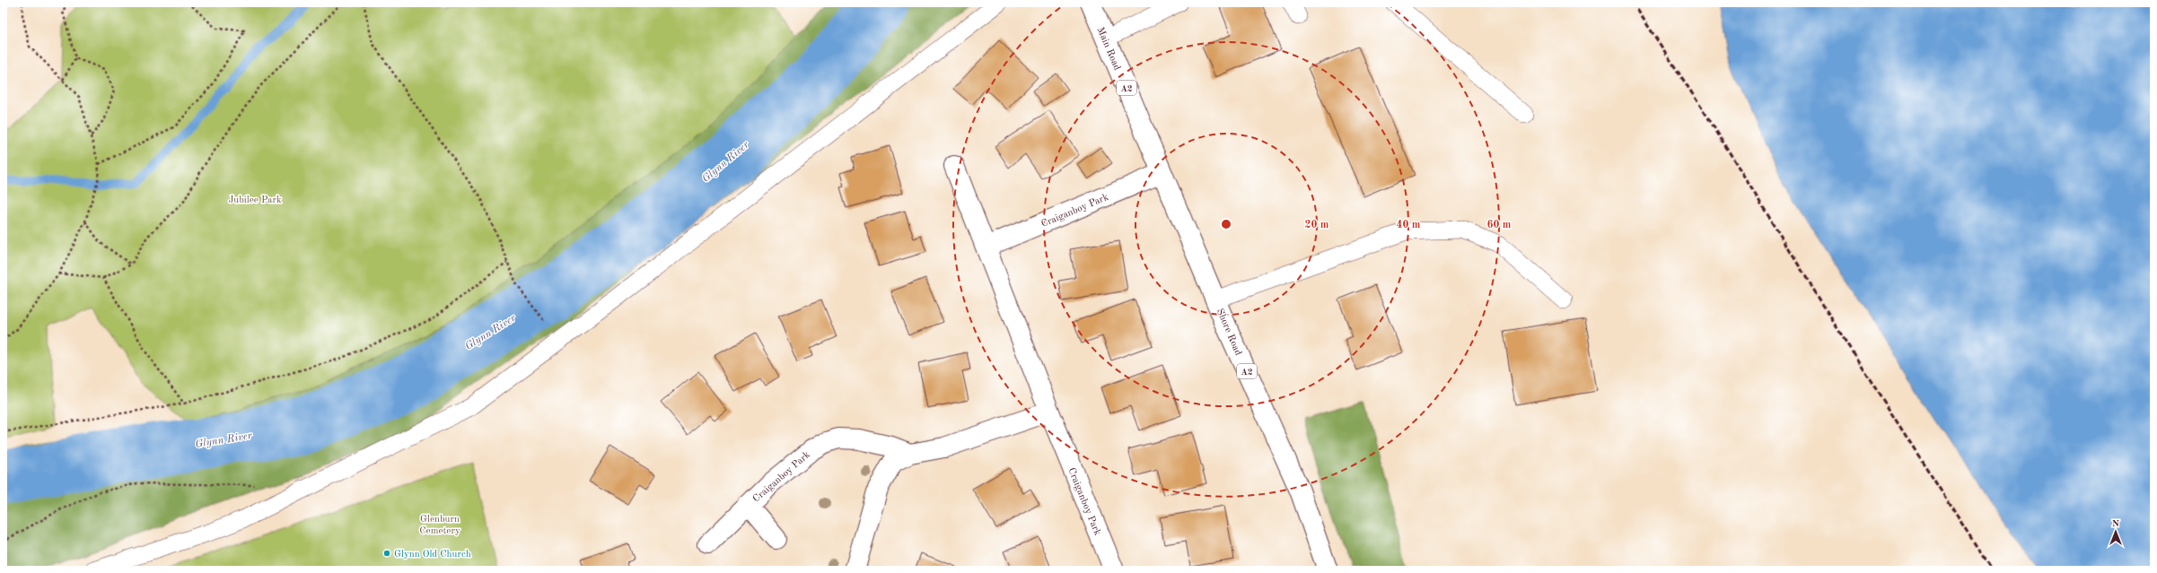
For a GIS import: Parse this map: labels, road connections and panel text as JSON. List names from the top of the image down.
{
  "streets": {
    "street": [
      "Main Road",
      "A2",
      "Craiganboy Park",
      "Shore Road"
    ]
  },
  "crossings": [
    ["Main Road", "Craiganboy Park"],
    ["Main Road", "Shore Road"],
    ["Craiganboy Park", "Shore Road"]
  ],
  "water": ["Glynn River"],
  "parks": ["Jubilee Park", "Glenburn Cemetery"],
  "places": ["Glynn Old Church"],
  "north": "top",
  "rings": ["20 m", "40 m", "60 m"]
}
